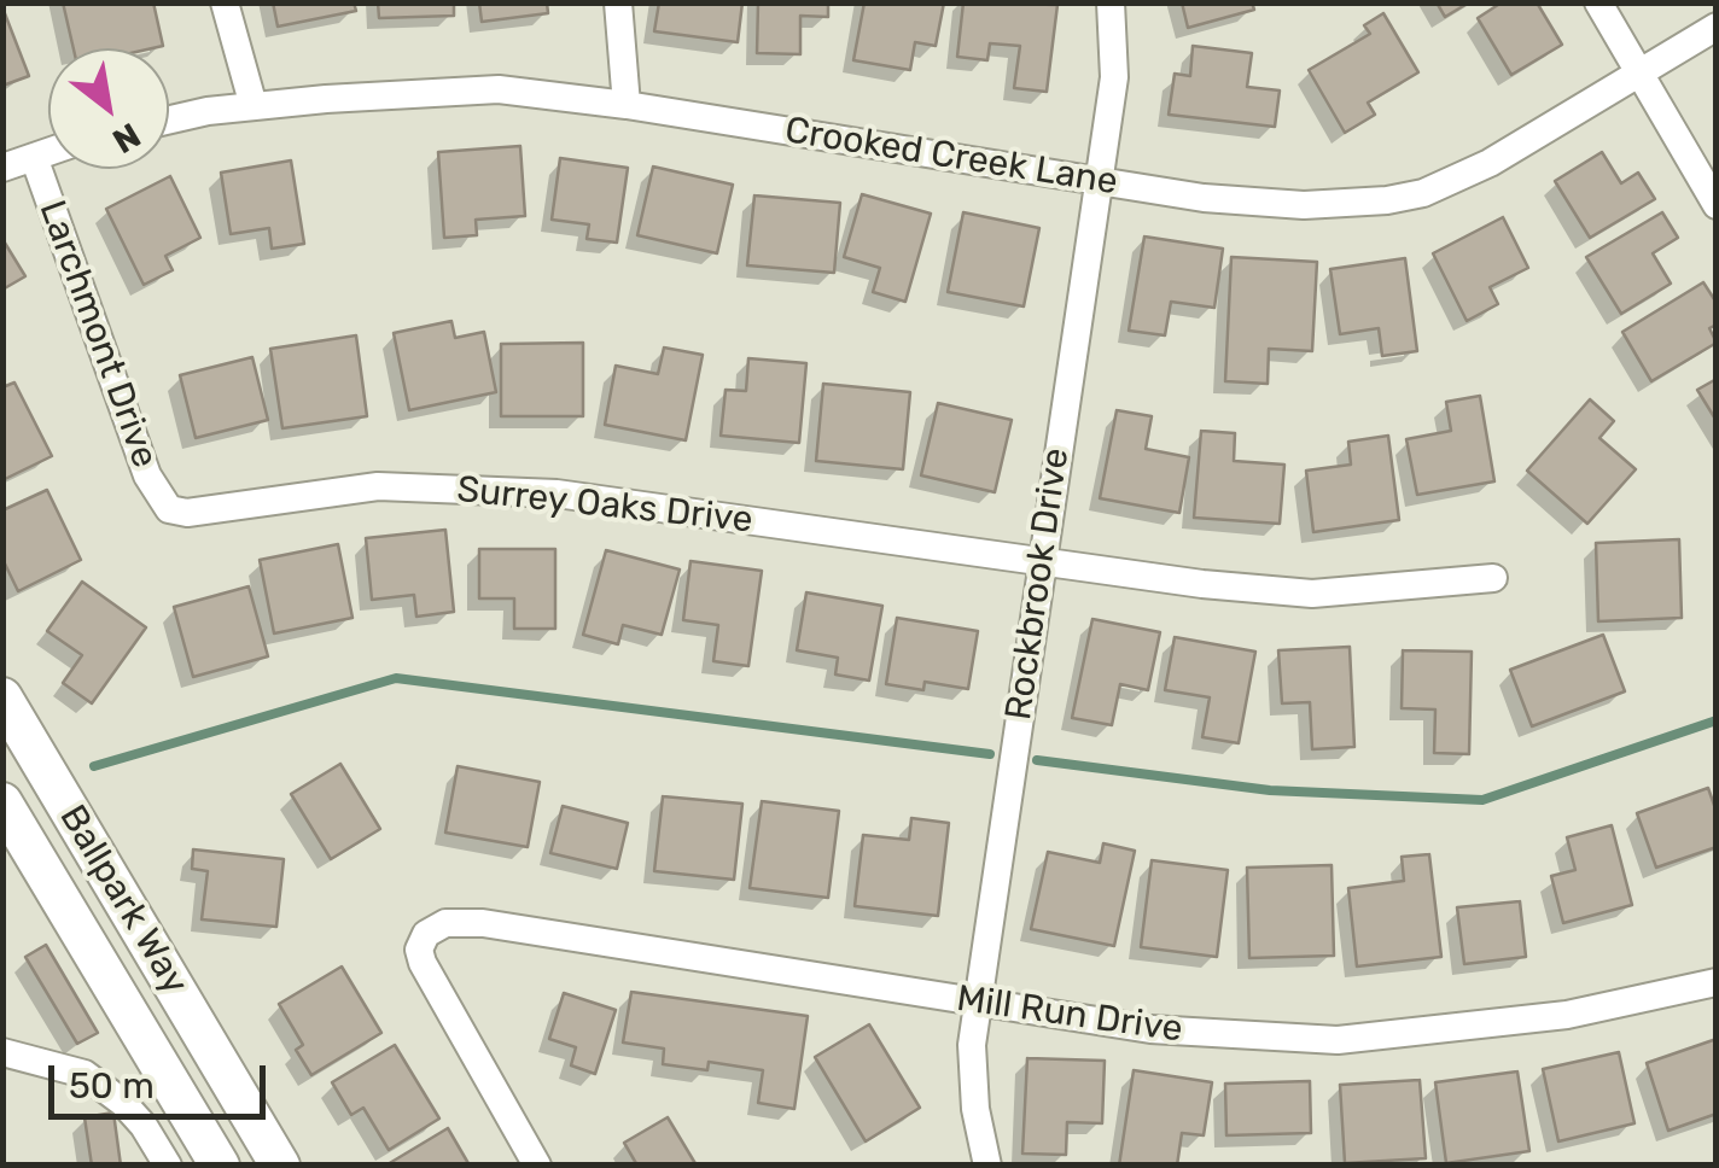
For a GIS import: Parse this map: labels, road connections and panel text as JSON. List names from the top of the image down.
{
  "streets": {
    "main road": ["Ballpark Way"],
    "street": [
      "Crooked Creek Lane",
      "Larchmont Drive",
      "Surrey Oaks Drive",
      "Rockbrook Drive",
      "Mill Run Drive"
    ]
  },
  "crossings": [
    ["Crooked Creek Lane", "Rockbrook Drive"],
    ["Larchmont Drive", "Surrey Oaks Drive"],
    ["Surrey Oaks Drive", "Rockbrook Drive"],
    ["Rockbrook Drive", "Mill Run Drive"]
  ],
  "scale_bar": "50 m",
  "north": "bottom right"
}
